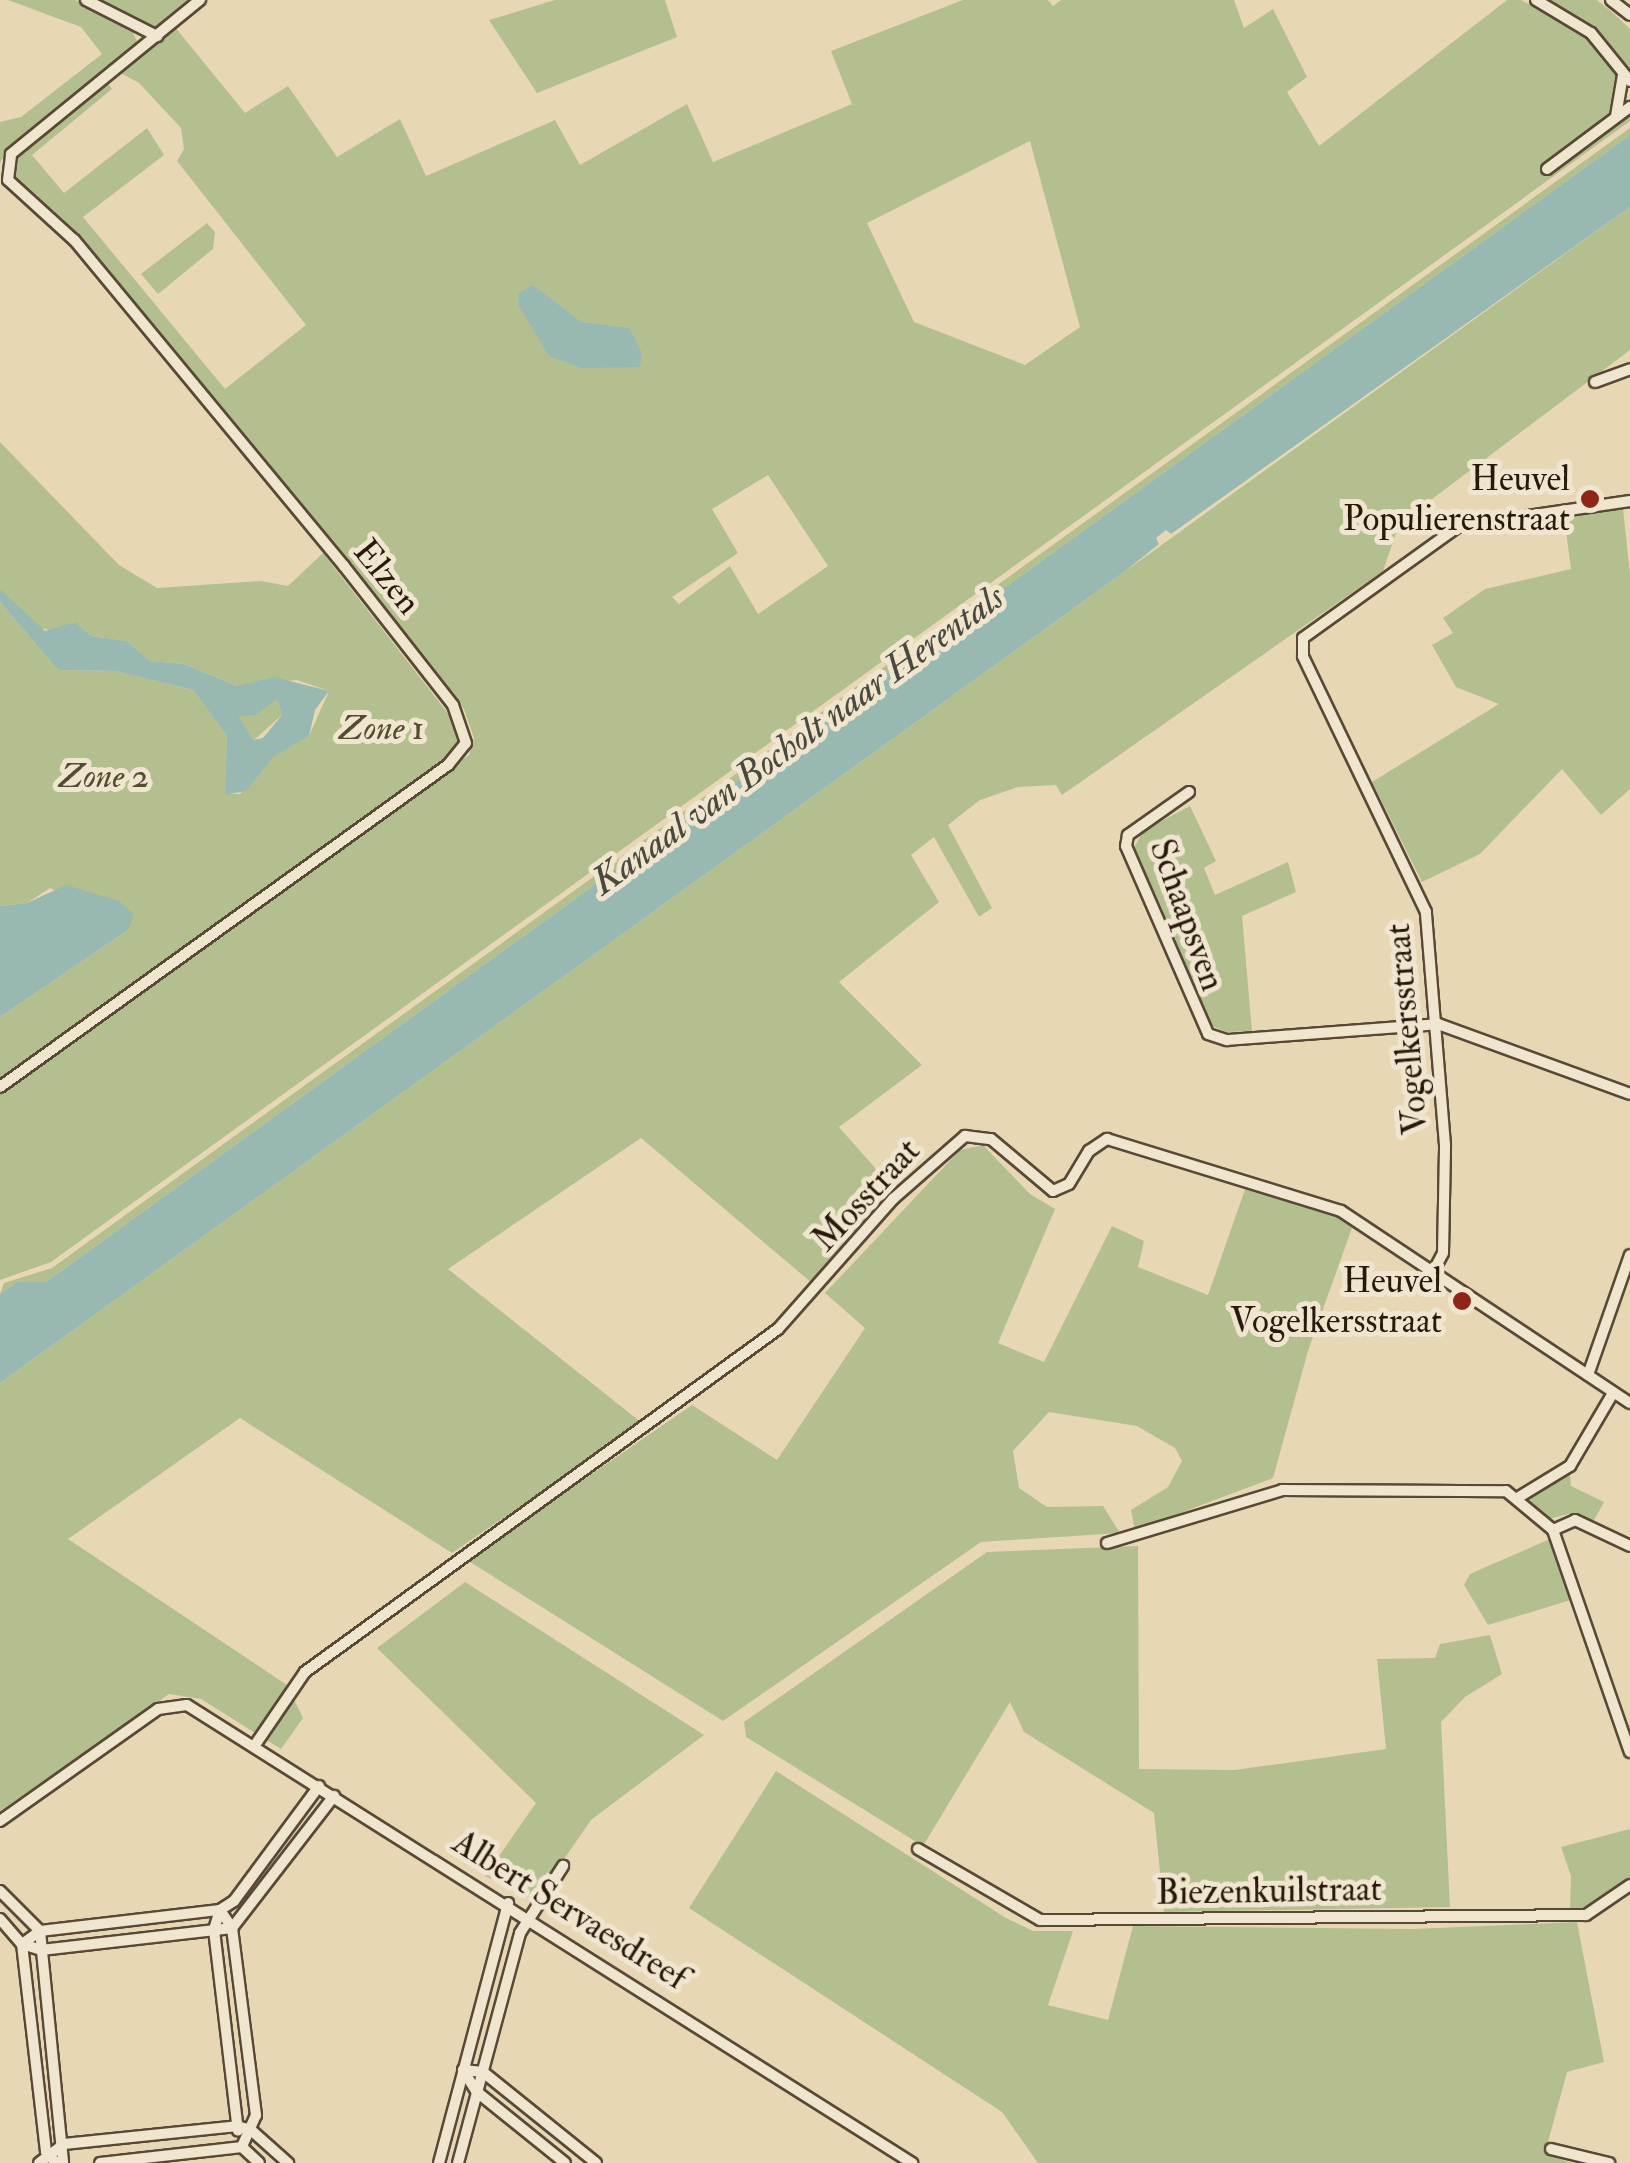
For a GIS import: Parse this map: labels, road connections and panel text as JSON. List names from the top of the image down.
{
  "streets": {
    "street": [
      "Elzen",
      "Schaapsven",
      "Vogelkersstraat",
      "Mosstraat",
      "Biezenkuilstraat",
      "Albert Servaesdreef"
    ]
  },
  "crossings": [
    ["Schaapsven", "Vogelkersstraat"],
    ["Vogelkersstraat", "Mosstraat"],
    ["Mosstraat", "Albert Servaesdreef"]
  ],
  "water": ["Kanaal van Bocholt naar Herentals"],
  "parks": ["Zone 1", "Zone 2"],
  "places": ["Heuvel Populierenstraat", "Heuvel Vogelkersstraat"]
}
